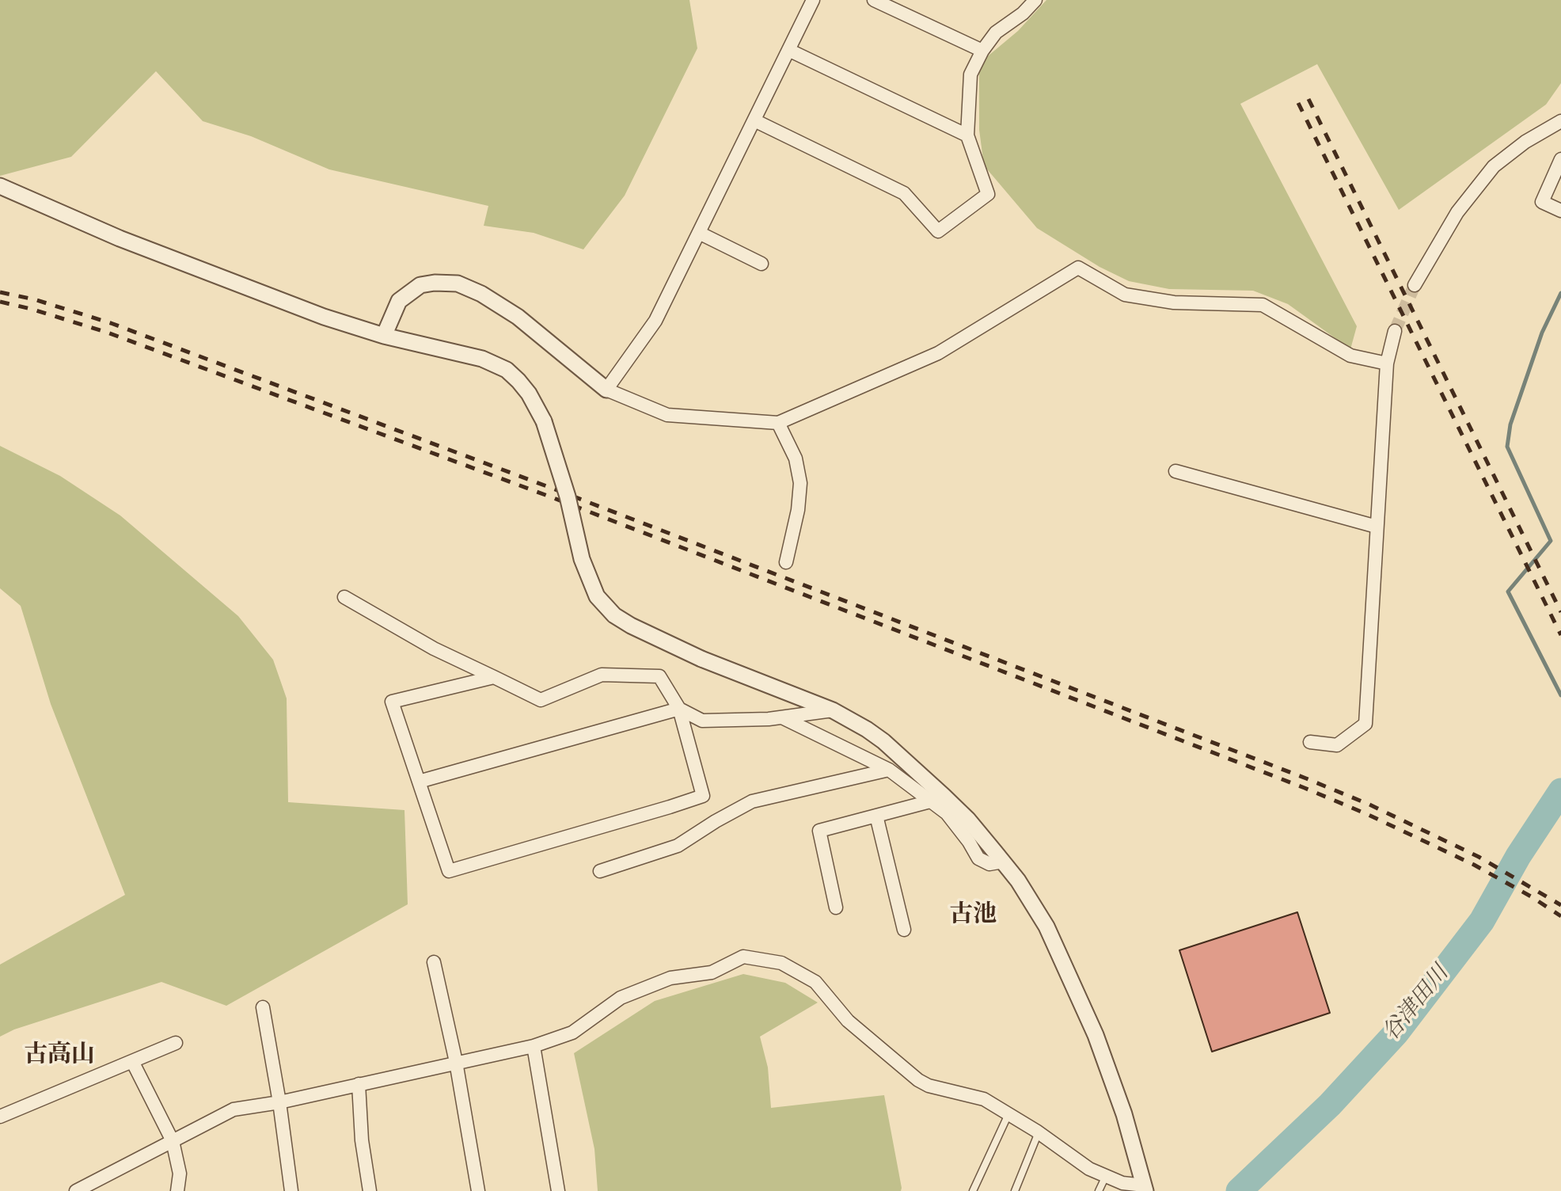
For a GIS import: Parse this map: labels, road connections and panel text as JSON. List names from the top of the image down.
{
  "districts": ["古池", "古高山"],
  "water": ["谷津田川"]
}
